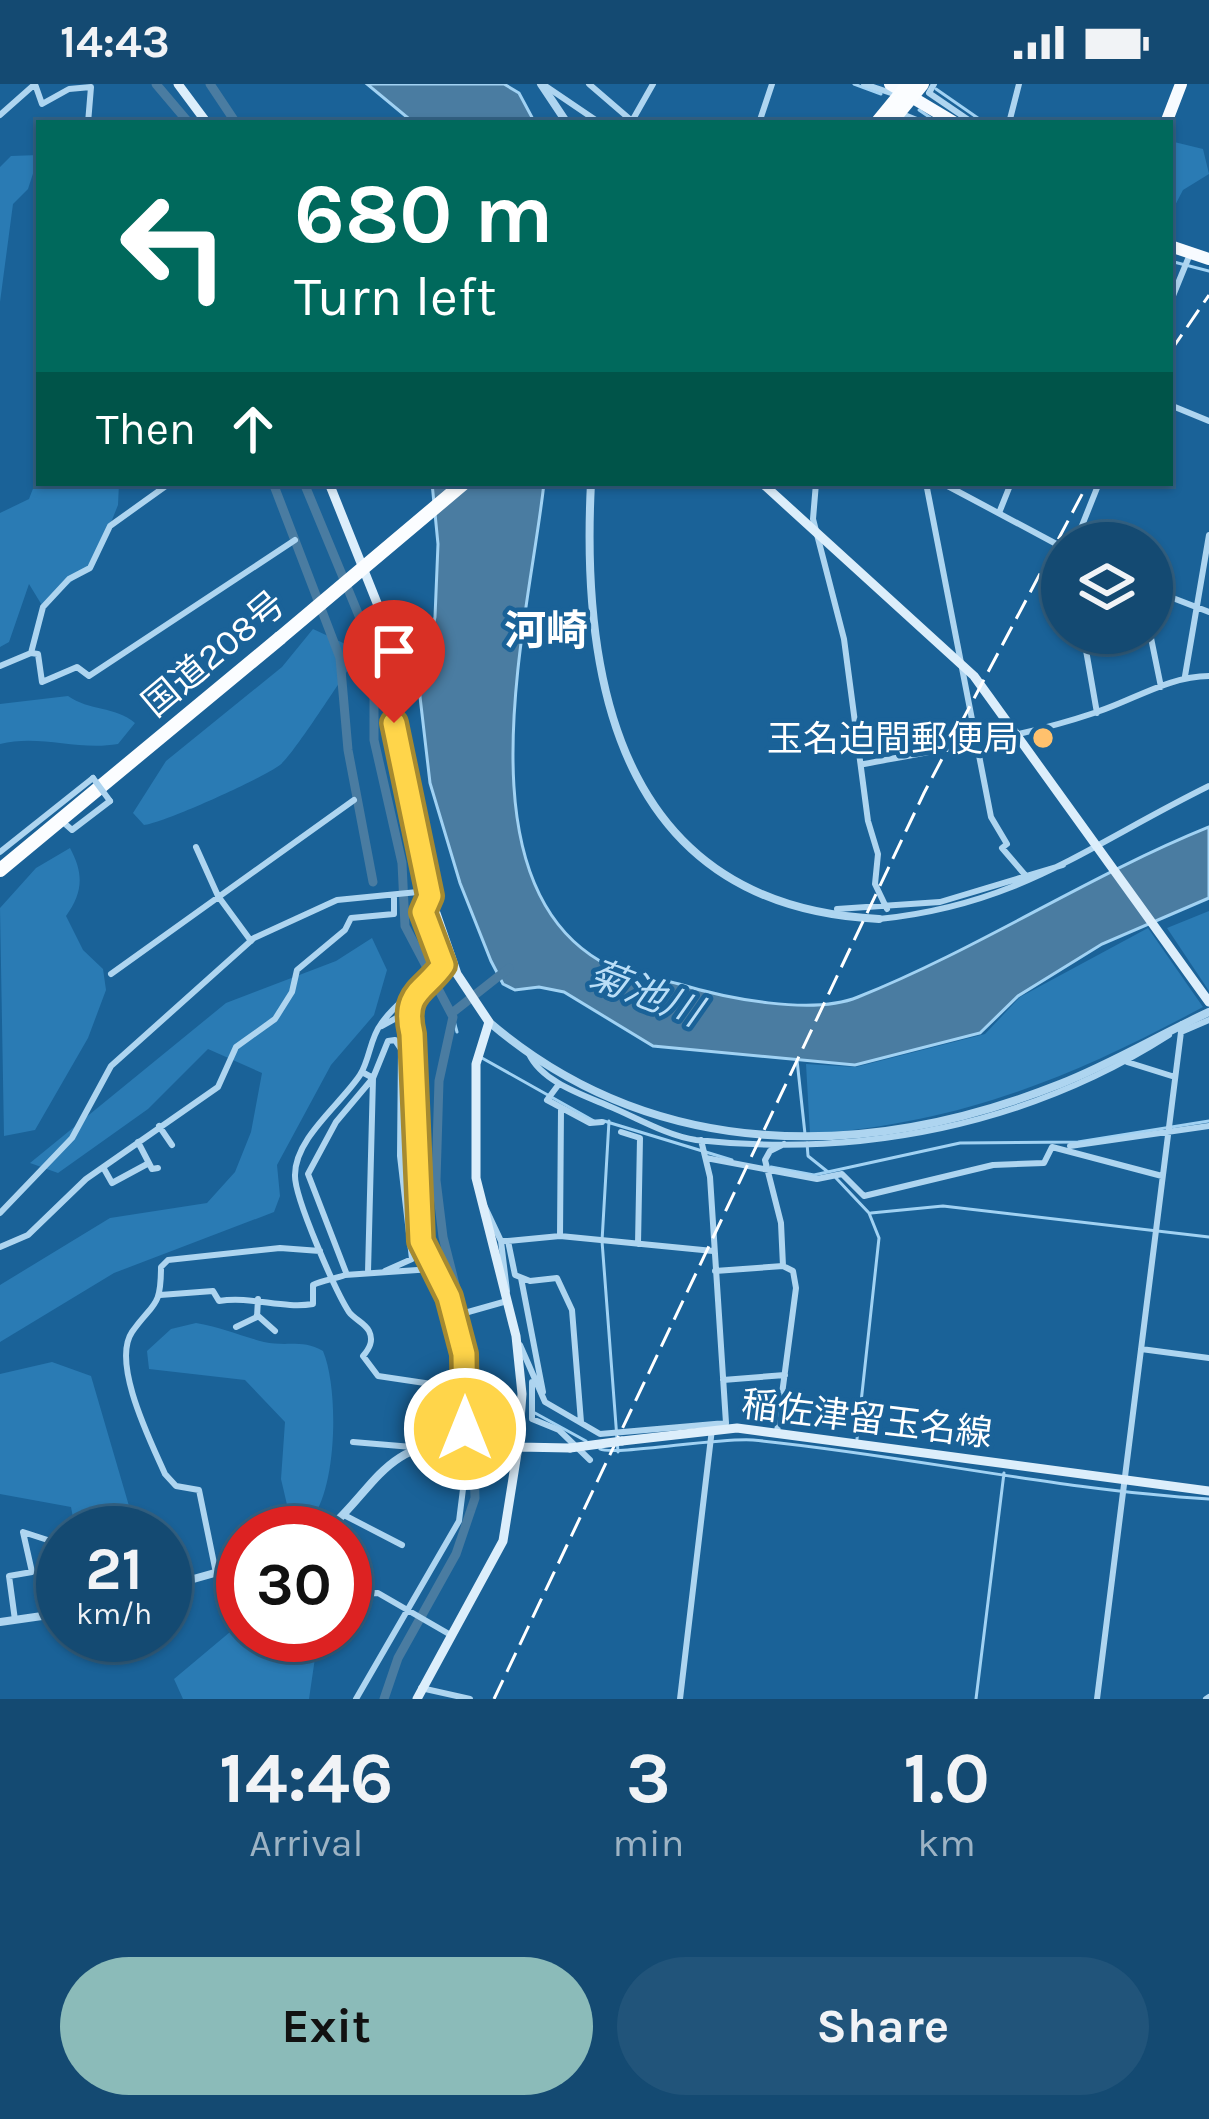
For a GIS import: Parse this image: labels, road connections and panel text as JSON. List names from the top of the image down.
{
  "streets": {
    "highway": ["国道208号"],
    "main road": ["稲佐津留玉名線"]
  },
  "districts": ["河崎"],
  "water": ["菊池川"],
  "places": ["玉名迫間郵便局"],
  "page": {
    "status": "14:43",
    "turn": ["680 m", "Turn left"],
    "then": "Then",
    "speed": "21 km/h",
    "limit": "30",
    "eta": [
      "14:46",
      "Arrival",
      "3",
      "min",
      "1.0",
      "km"
    ],
    "buttons": ["Exit", "Share"]
  }
}
